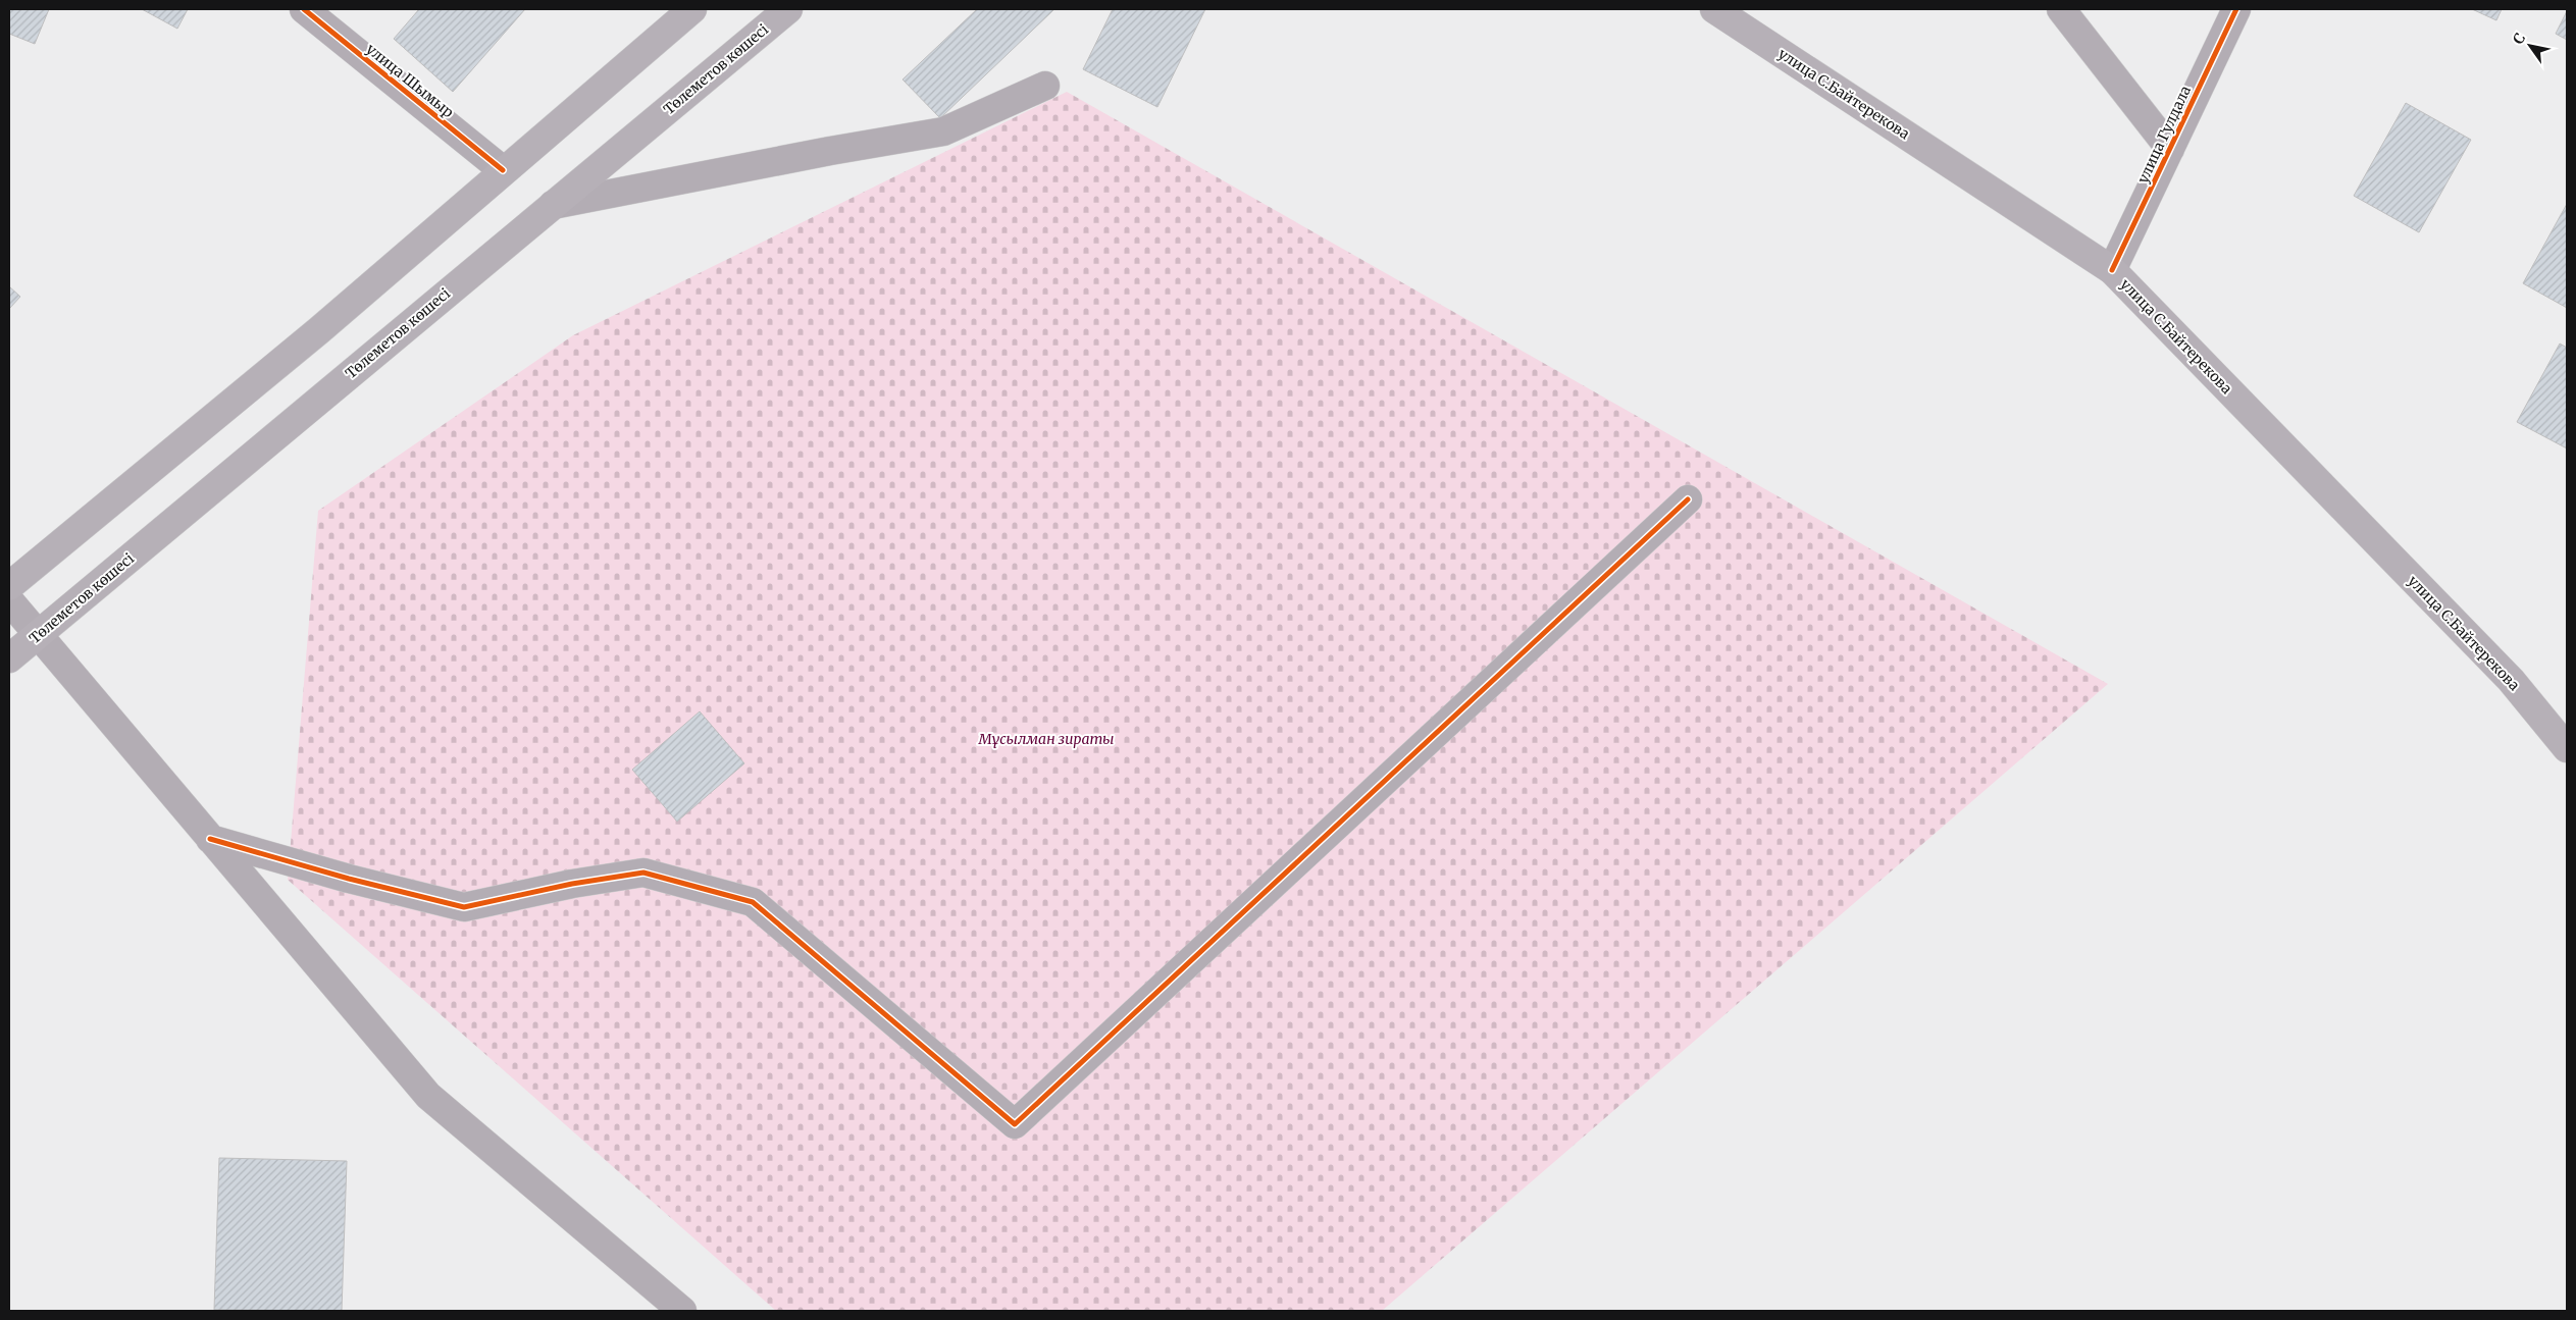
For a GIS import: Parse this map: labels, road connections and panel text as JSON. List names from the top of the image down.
{
  "streets": {
    "main road": ["Төлеметов көшесі", "улица С.Байтерекова"],
    "street": ["улица Шымыр", "улица Гулдала"]
  },
  "crossings": [
    ["улица С.Байтерекова", "улица Гулдала"]
  ],
  "parks": ["Мұсылман зираты"],
  "north": "top left"
}
